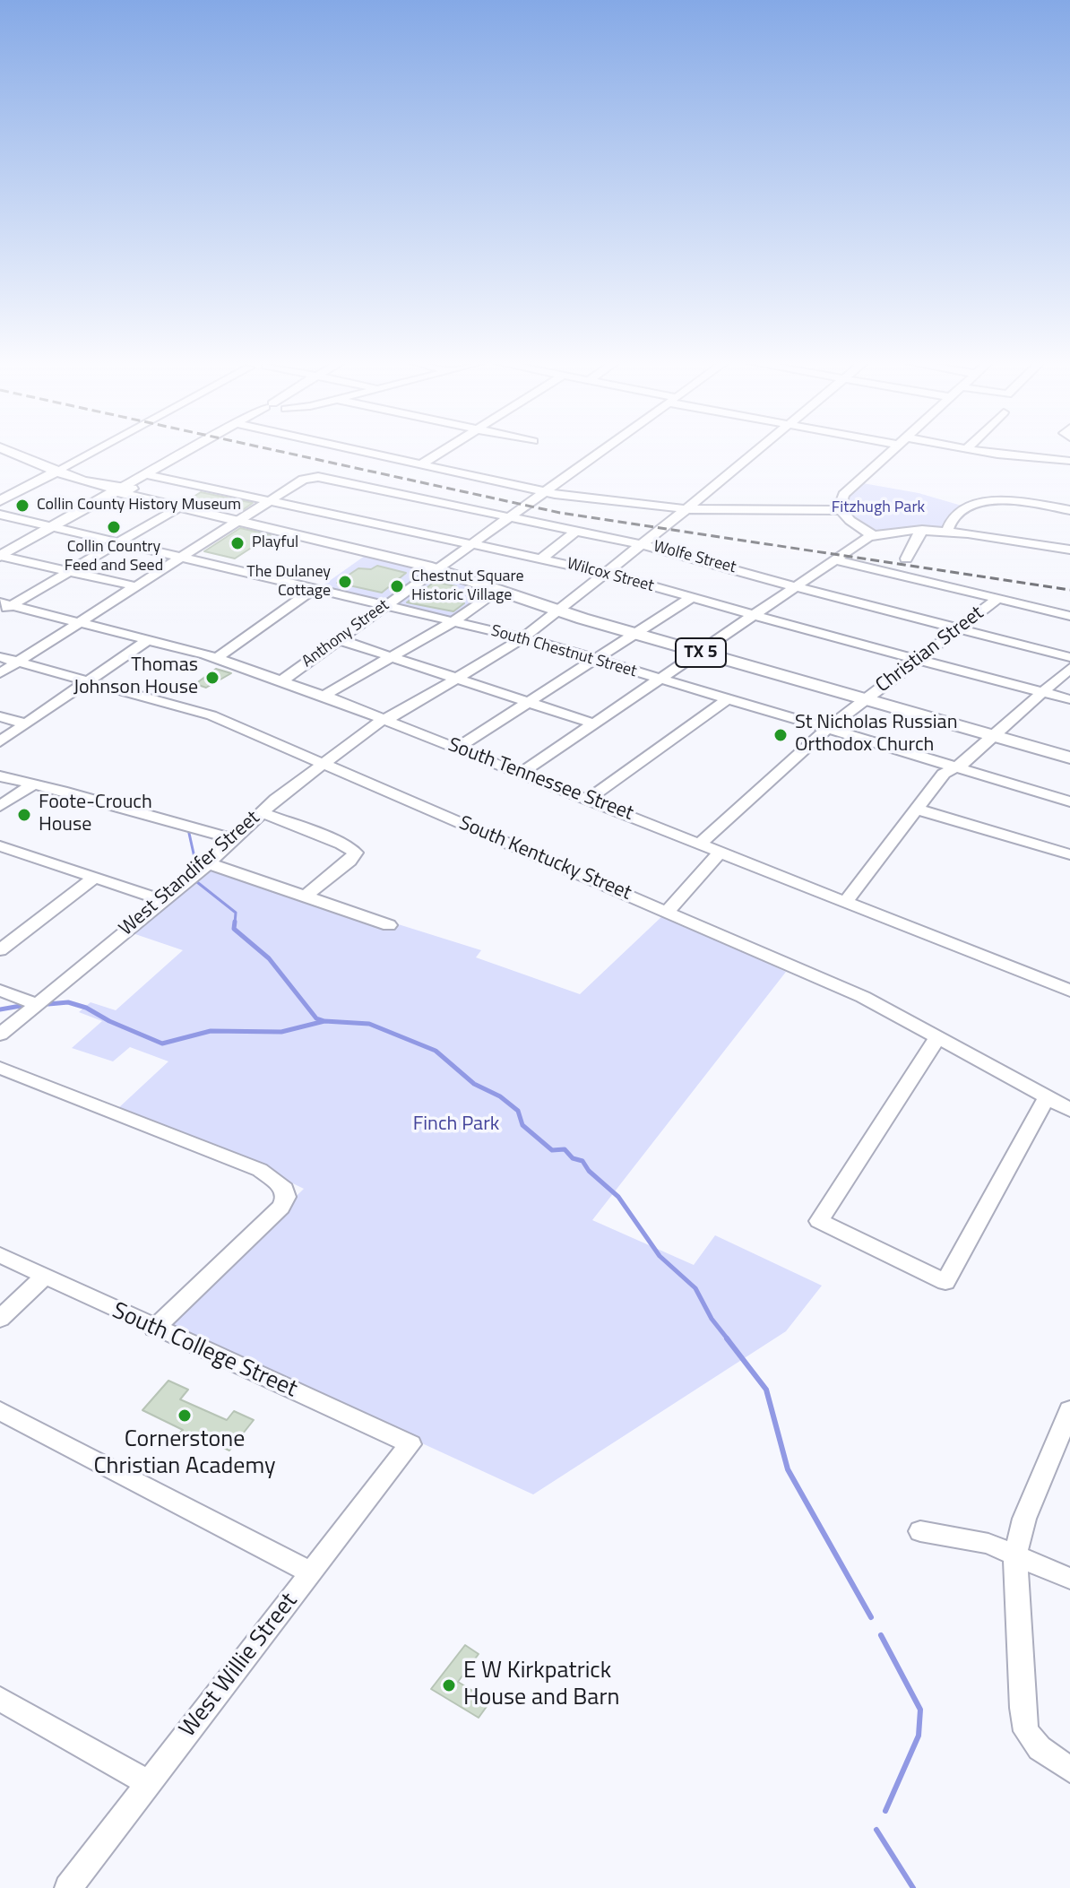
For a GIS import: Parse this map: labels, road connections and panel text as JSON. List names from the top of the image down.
{
  "streets": {
    "main road": ["TX 5"],
    "street": [
      "Wolfe Street",
      "Wilcox Street",
      "Anthony Street",
      "Christian Street",
      "South Chestnut Street",
      "South Tennessee Street",
      "South Kentucky Street",
      "West Standifer Street",
      "South College Street",
      "West Willie Street"
    ]
  },
  "crossings": [
    ["Wolfe Street", "Wilcox Street"],
    ["Wolfe Street", "Anthony Street"],
    ["Wolfe Street", "Christian Street"],
    ["Wolfe Street", "West Standifer Street"],
    ["Wilcox Street", "Anthony Street"],
    ["Wilcox Street", "Christian Street"],
    ["Wilcox Street", "West Standifer Street"],
    ["Anthony Street", "South Chestnut Street"],
    ["Anthony Street", "TX 5"],
    ["Anthony Street", "South Tennessee Street"],
    ["Christian Street", "South Chestnut Street"],
    ["Christian Street", "TX 5"],
    ["Christian Street", "South Tennessee Street"],
    ["South Chestnut Street", "West Standifer Street"],
    ["TX 5", "West Standifer Street"],
    ["South Tennessee Street", "West Standifer Street"],
    ["South Kentucky Street", "West Standifer Street"],
    ["South College Street", "West Willie Street"]
  ],
  "parks": ["Fitzhugh Park", "Finch Park"],
  "places": [
    "Collin County History Museum",
    "Collin Country Feed and Seed",
    "Playful",
    "The Dulaney Cottage",
    "Chestnut Square Historic Village",
    "Thomas Johnson House",
    "St Nicholas Russian Orthodox Church",
    "Foote-Crouch House",
    "Cornerstone Christian Academy",
    "E W Kirkpatrick House and Barn"
  ]
}
